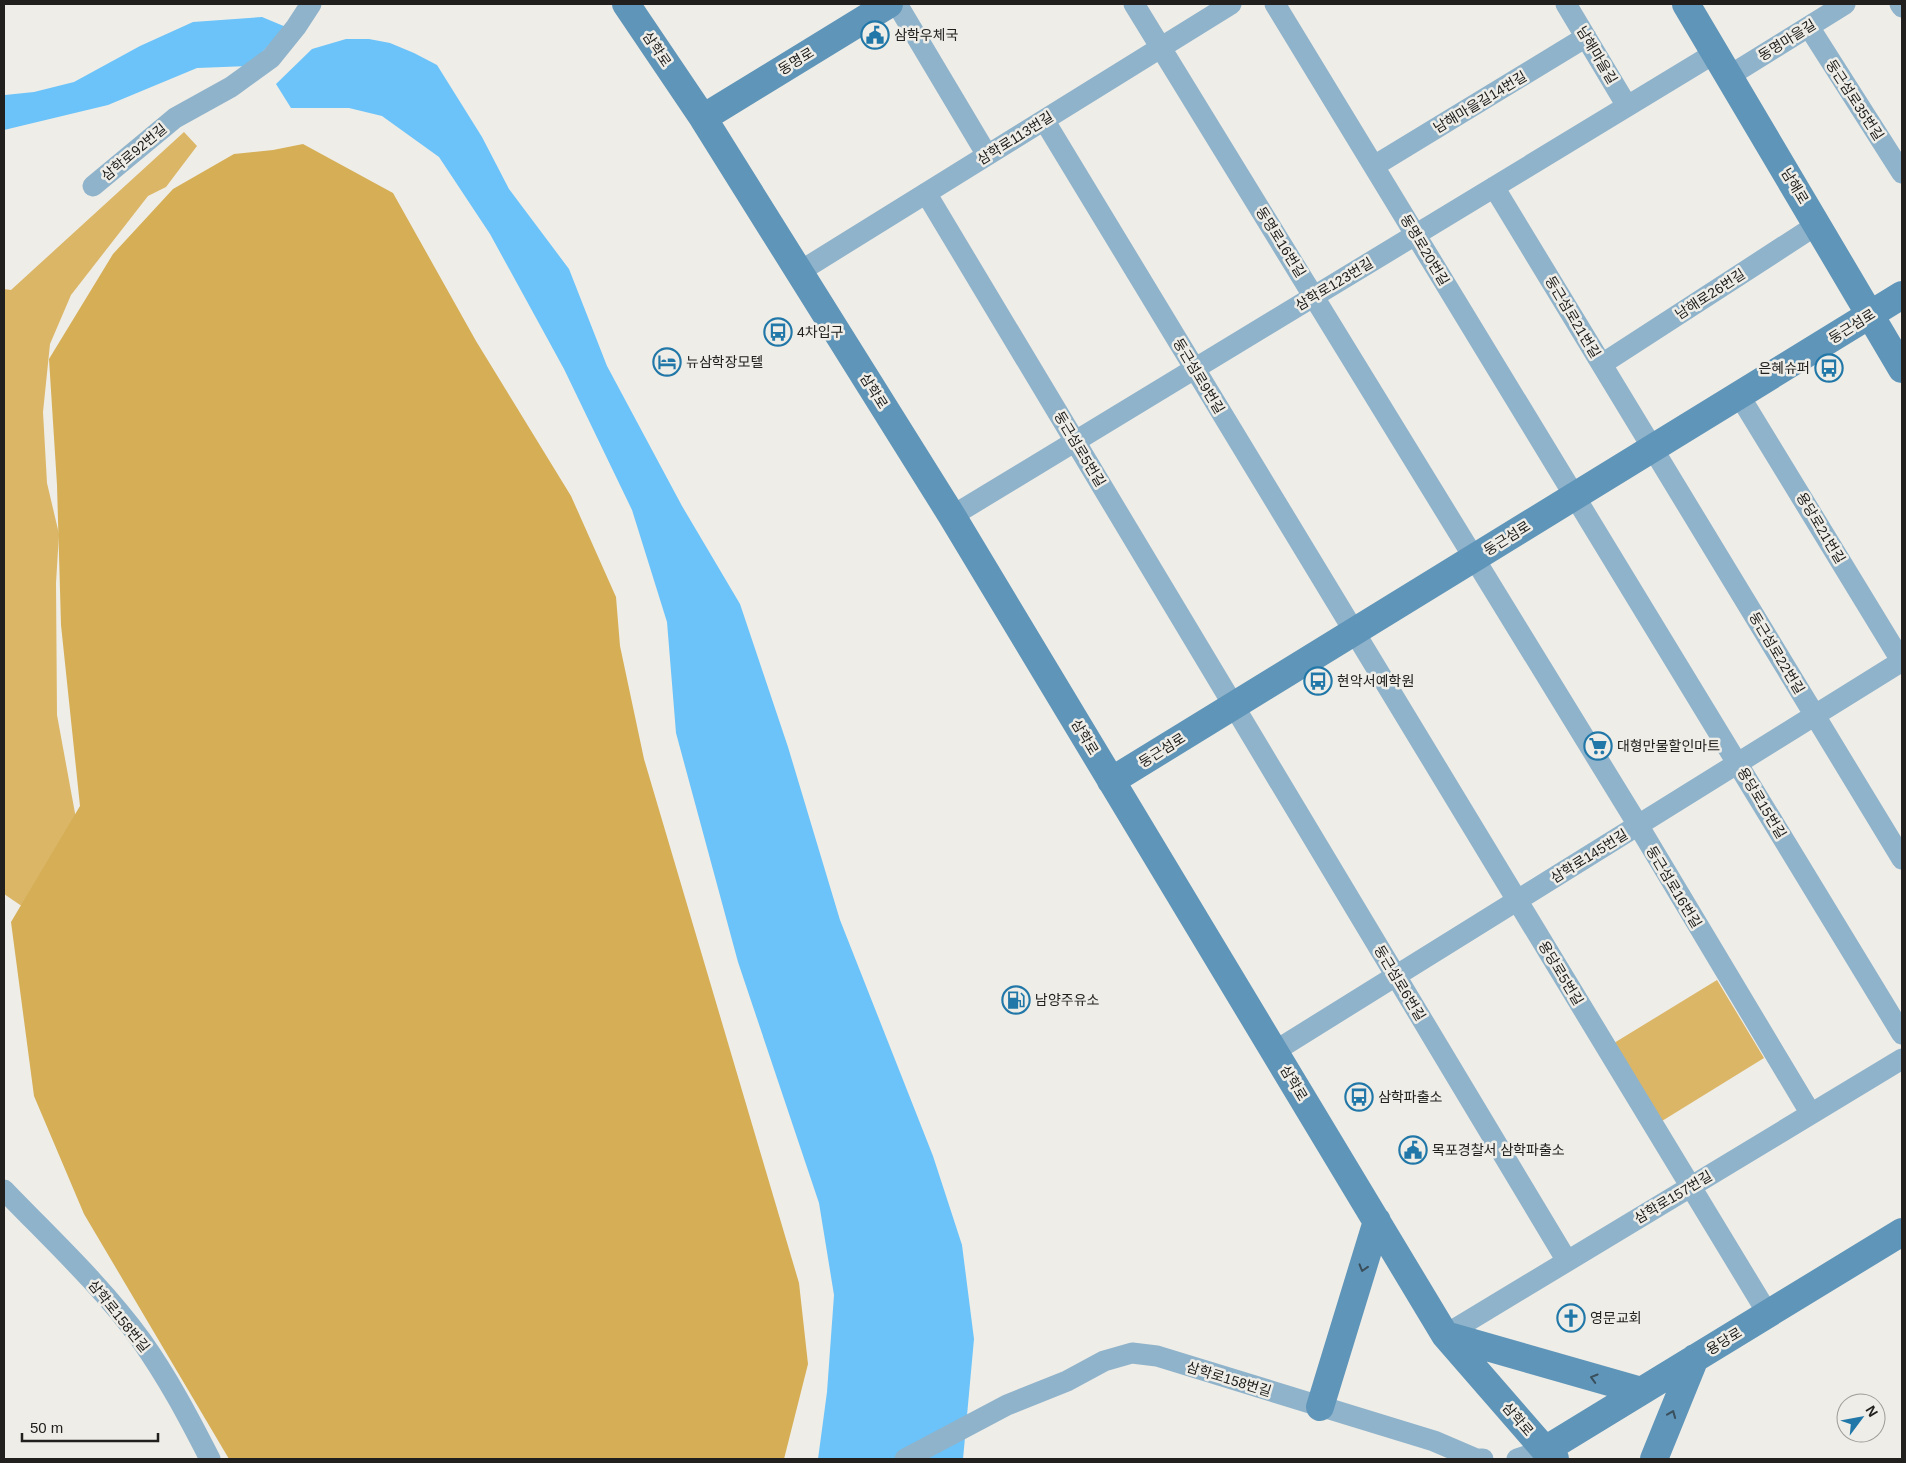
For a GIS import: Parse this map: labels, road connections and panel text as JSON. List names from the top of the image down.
{
  "streets": {
    "street": [
      "동명마을길",
      "삼학로",
      "남해마을길",
      "동명로",
      "둥근섬로35번길",
      "남해마을길14번길",
      "삼학로113번길",
      "삼학로92번길",
      "남해로",
      "동명로16번길",
      "동명로20번길",
      "삼학로123번길",
      "남해로26번길",
      "둥근섬로21번길",
      "둥근섬로",
      "둥근섬로9번길",
      "둥근섬로5번길",
      "용당로21번길",
      "둥근섬로22번길",
      "용당로15번길",
      "삼학로145번길",
      "둥근섬로16번길",
      "용당로5번길",
      "둥근섬로6번길",
      "삼학로157번길",
      "삼학로158번길",
      "용당로"
    ]
  },
  "crossings": [
    ["동명마을길", "둥근섬로35번길"],
    ["동명마을길", "남해로"],
    ["삼학로", "동명로"],
    ["삼학로", "삼학로113번길"],
    ["삼학로", "삼학로123번길"],
    ["삼학로", "둥근섬로"],
    ["삼학로", "삼학로145번길"],
    ["삼학로", "삼학로157번길"],
    ["삼학로", "용당로"],
    ["남해마을길", "남해마을길14번길"],
    ["남해마을길", "삼학로123번길"],
    ["남해마을길14번길", "동명로20번길"],
    ["삼학로113번길", "동명로16번길"],
    ["삼학로113번길", "둥근섬로9번길"],
    ["삼학로113번길", "둥근섬로5번길"],
    ["남해로", "삼학로123번길"],
    ["남해로", "남해로26번길"],
    ["남해로", "둥근섬로"],
    ["동명로16번길", "삼학로123번길"],
    ["동명로16번길", "둥근섬로"],
    ["동명로16번길", "둥근섬로16번길"],
    ["동명로20번길", "삼학로123번길"],
    ["동명로20번길", "둥근섬로"],
    ["동명로20번길", "용당로15번길"],
    ["삼학로123번길", "둥근섬로21번길"],
    ["삼학로123번길", "둥근섬로9번길"],
    ["삼학로123번길", "둥근섬로5번길"],
    ["남해로26번길", "둥근섬로21번길"],
    ["둥근섬로21번길", "둥근섬로"],
    ["둥근섬로21번길", "둥근섬로22번길"],
    ["둥근섬로", "둥근섬로9번길"],
    ["둥근섬로", "둥근섬로5번길"],
    ["둥근섬로", "용당로21번길"],
    ["둥근섬로", "둥근섬로22번길"],
    ["둥근섬로", "용당로15번길"],
    ["둥근섬로", "둥근섬로16번길"],
    ["둥근섬로", "용당로5번길"],
    ["둥근섬로", "둥근섬로6번길"],
    ["둥근섬로9번길", "용당로5번길"],
    ["둥근섬로5번길", "둥근섬로6번길"],
    ["용당로21번길", "삼학로145번길"],
    ["둥근섬로22번길", "삼학로145번길"],
    ["용당로15번길", "삼학로145번길"],
    ["삼학로145번길", "둥근섬로16번길"],
    ["삼학로145번길", "용당로5번길"],
    ["삼학로145번길", "둥근섬로6번길"],
    ["둥근섬로16번길", "삼학로157번길"],
    ["용당로5번길", "삼학로157번길"],
    ["용당로5번길", "용당로"],
    ["둥근섬로6번길", "삼학로157번길"]
  ],
  "places": {
    "public building": ["삼학우체국", "목포경찰서 삼학파출소"],
    "bus stop": [
      "4차입구",
      "은혜슈퍼",
      "현악서예학원",
      "삼학파출소"
    ],
    "hotel": ["뉴삼학장모텔"],
    "supermarket": ["대형만물할인마트"],
    "fuel station": ["남양주유소"],
    "church": ["영문교회"]
  },
  "scale_bar": "50 m",
  "north": "top right"
}
